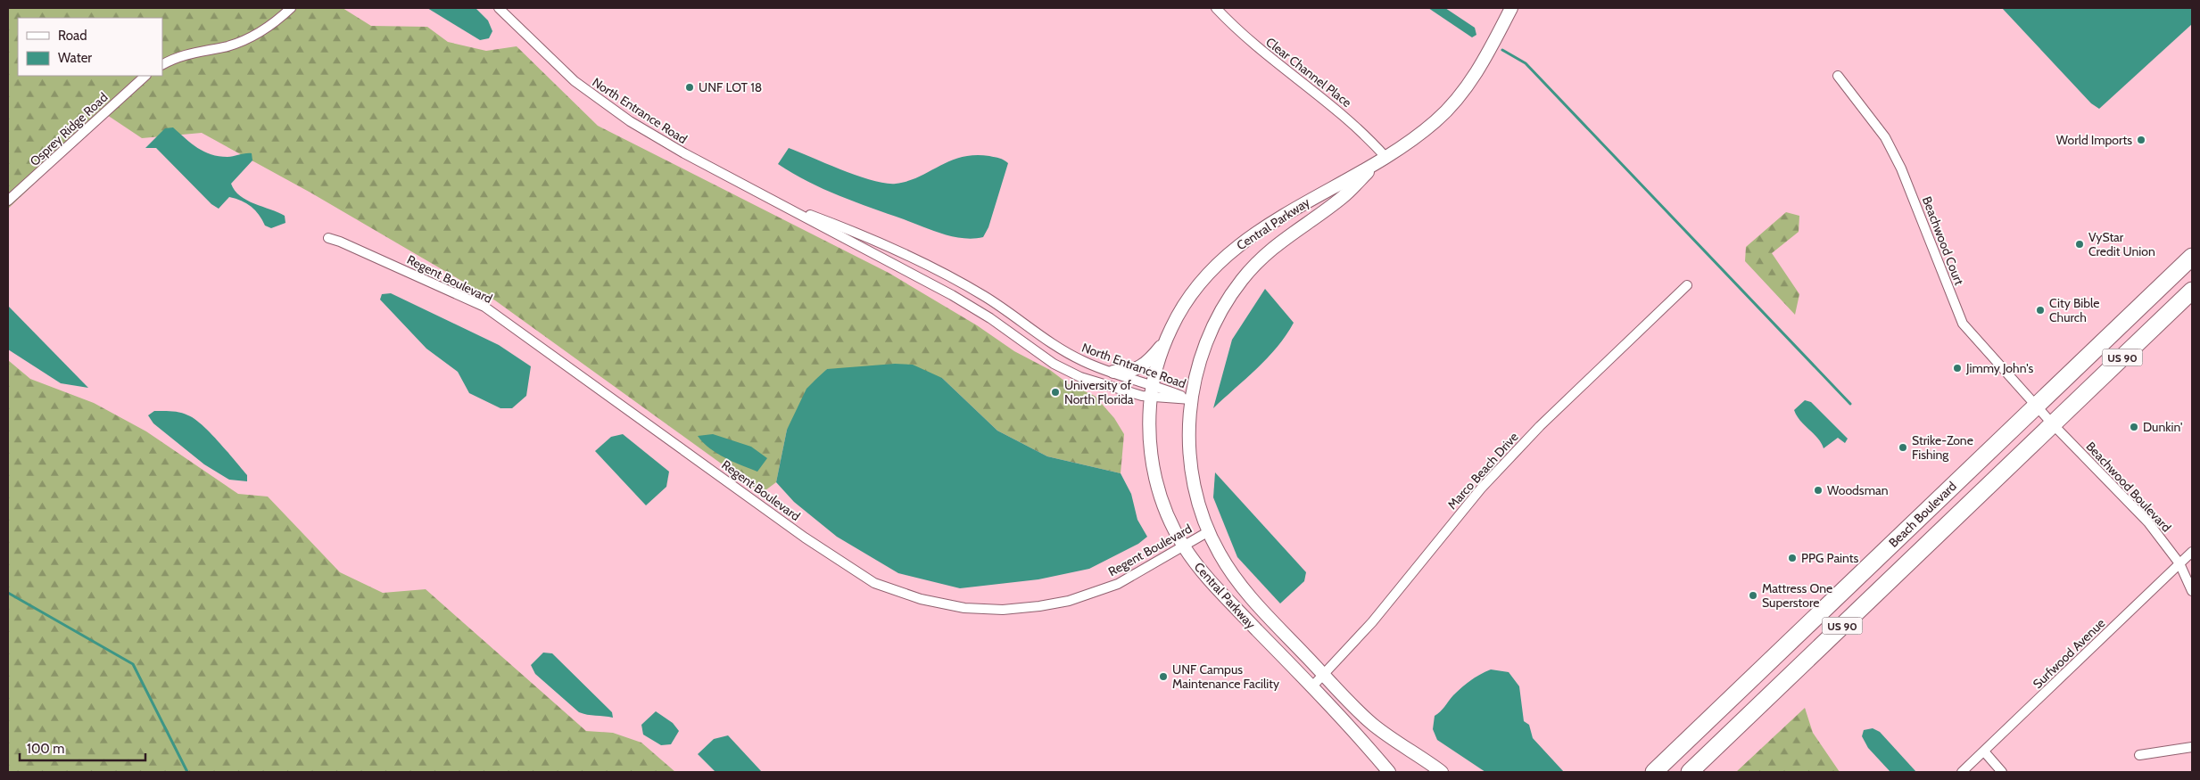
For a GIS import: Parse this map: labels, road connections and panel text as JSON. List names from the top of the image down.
{
  "streets": {
    "highway": ["US 90", "Beach Boulevard"],
    "street": [
      "Clear Channel Place",
      "North Entrance Road",
      "Osprey Ridge Road",
      "Central Parkway",
      "Beachwood Court",
      "Regent Boulevard",
      "Marco Beach Drive",
      "Beachwood Boulevard",
      "Surfwood Avenue"
    ]
  },
  "crossings": [
    ["Clear Channel Place", "Central Parkway"],
    ["North Entrance Road", "Central Parkway"],
    ["Central Parkway", "Regent Boulevard"],
    ["Central Parkway", "Marco Beach Drive"],
    ["Beachwood Court", "Beachwood Boulevard"],
    ["Beachwood Court", "Beach Boulevard"],
    ["US 90", "Beachwood Boulevard"],
    ["Beachwood Boulevard", "Beach Boulevard"],
    ["Beachwood Boulevard", "Surfwood Avenue"]
  ],
  "places": [
    "UNF LOT 18",
    "World Imports",
    "VyStar Credit Union",
    "City Bible Church",
    "Jimmy John's",
    "University of North Florida",
    "Dunkin'",
    "Strike-Zone Fishing",
    "Woodsman",
    "PPG Paints",
    "Mattress One Superstore",
    "UNF Campus Maintenance Facility"
  ],
  "legend": ["Road", "Water"],
  "scale_bar": "100 m"
}
